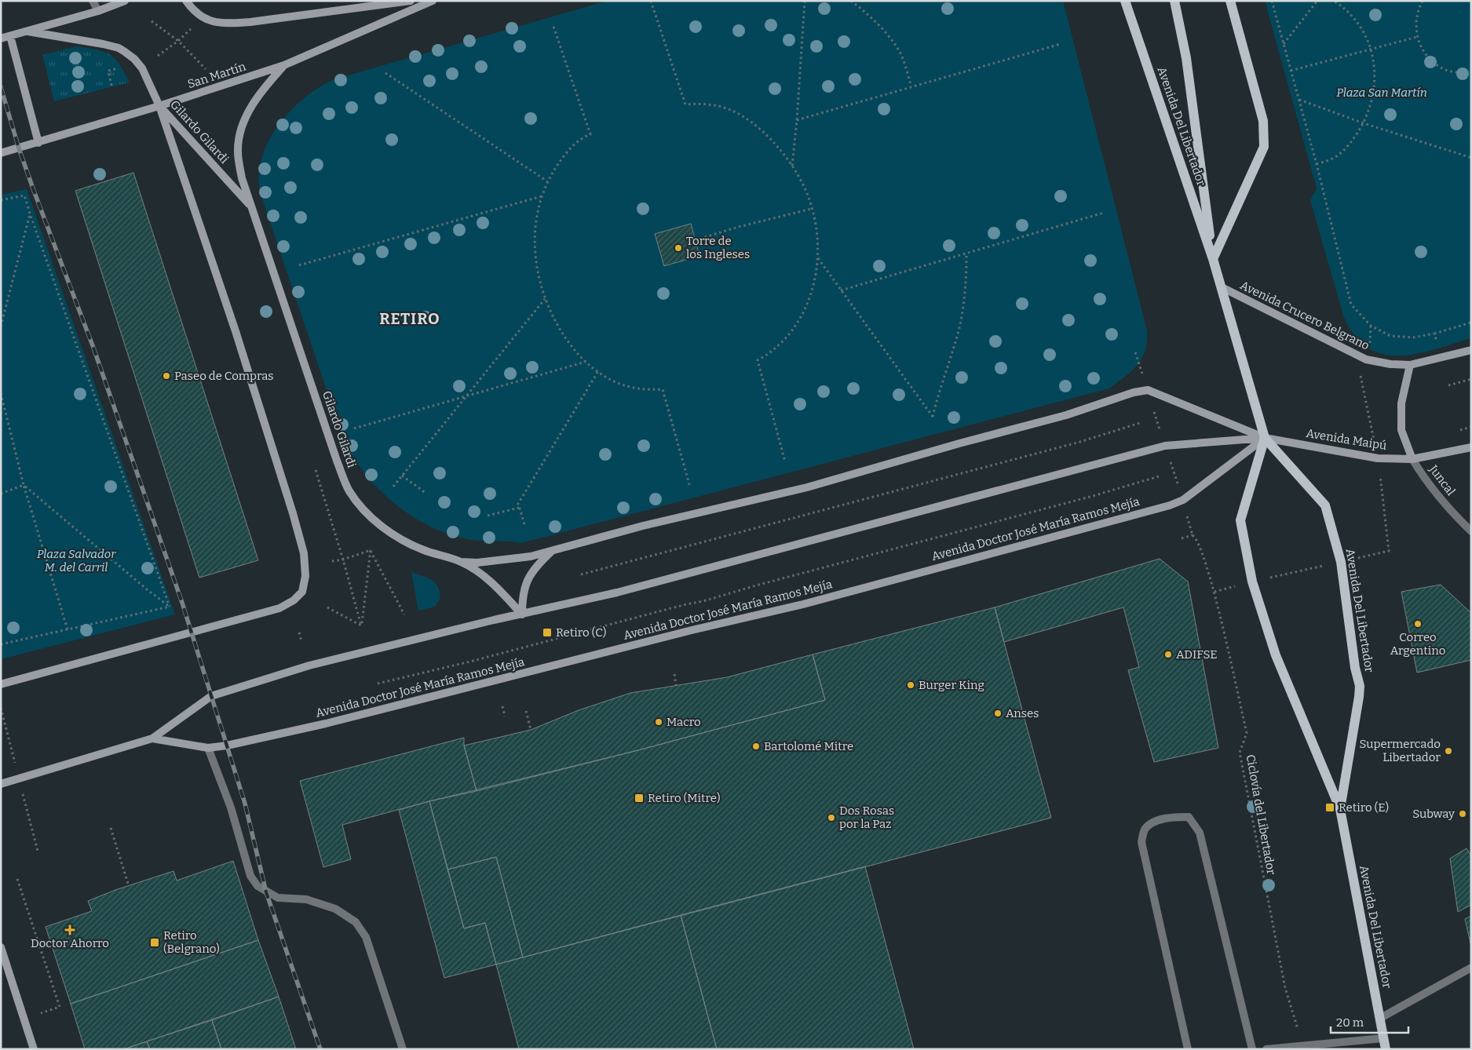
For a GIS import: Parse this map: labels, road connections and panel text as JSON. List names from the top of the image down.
{
  "streets": {
    "main road": [
      "San Martín",
      "Avenida Del Libertador",
      "Gilardo Gilardi",
      "Avenida Crucero Belgrano",
      "Avenida Maipú",
      "Avenida Doctor José María Ramos Mejía"
    ],
    "street": ["Juncal"],
    "path": ["Ciclovía del Libertador"]
  },
  "crossings": [
    ["San Martín", "Gilardo Gilardi"],
    ["Avenida Del Libertador", "Avenida Crucero Belgrano"],
    ["Avenida Del Libertador", "Avenida Maipú"],
    ["Avenida Del Libertador", "Avenida Doctor José María Ramos Mejía"],
    ["Avenida Maipú", "Juncal"],
    ["Avenida Maipú", "Avenida Doctor José María Ramos Mejía"]
  ],
  "districts": ["RETIRO"],
  "parks": ["Plaza San Martín", "Plaza Salvador M. del Carril"],
  "places": {
    "other": [
      "Torre de los Ingleses",
      "Paseo de Compras",
      "Correo Argentino",
      "ADIFSE",
      "Burger King",
      "Anses",
      "Macro",
      "Bartolomé Mitre",
      "Supermercado Libertador",
      "Subway",
      "Dos Rosas por la Paz"
    ],
    "transit": [
      "Retiro (C)",
      "Retiro (Mitre)",
      "Retiro (E)",
      "Retiro (Belgrano)"
    ],
    "health": ["Doctor Ahorro"]
  },
  "scale_bar": "20 m"
}
